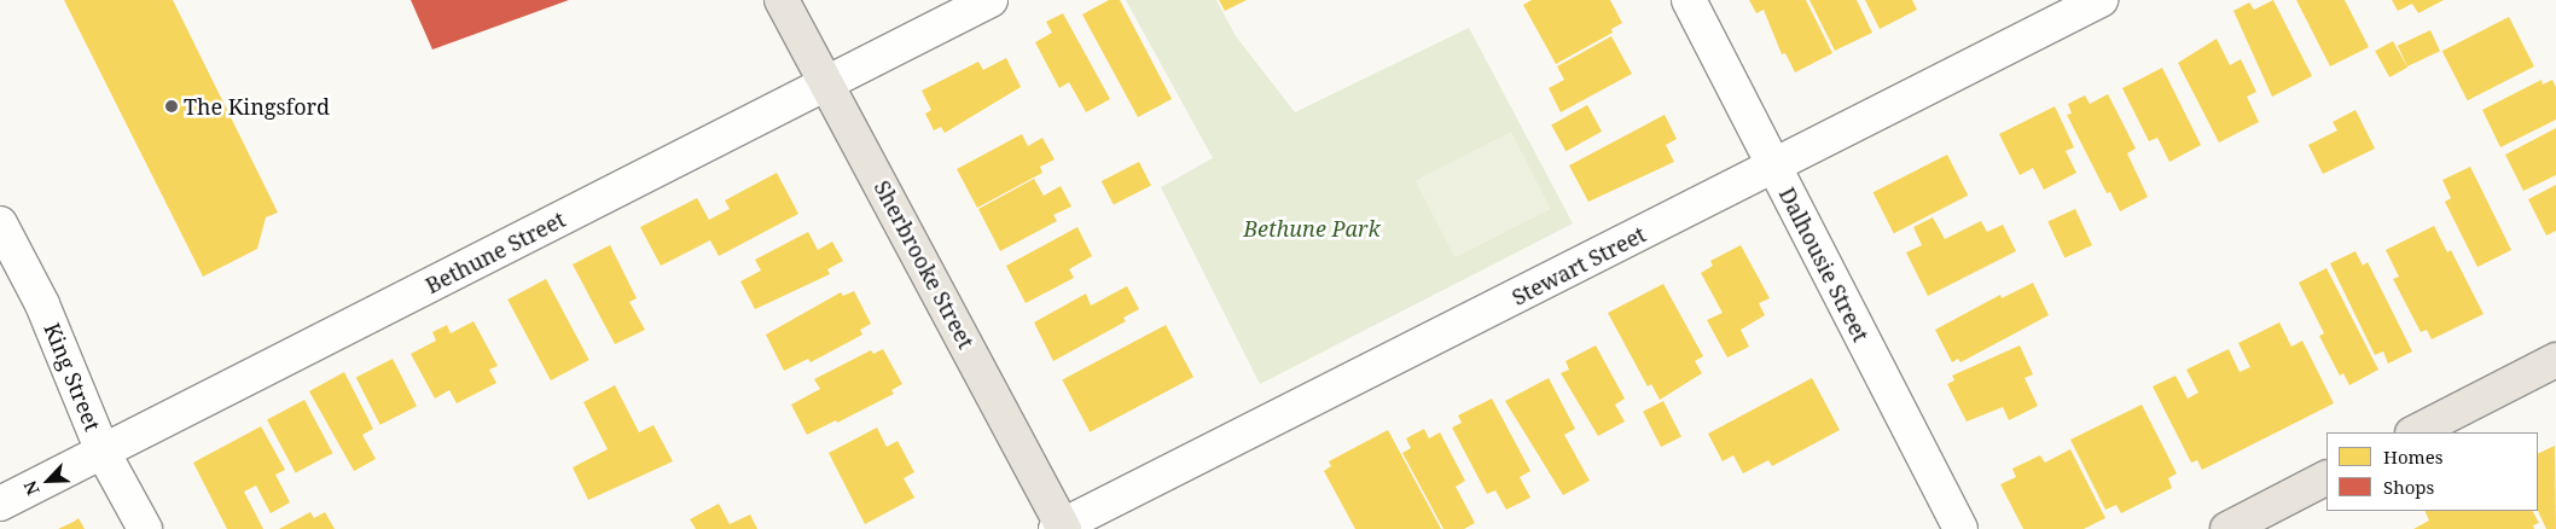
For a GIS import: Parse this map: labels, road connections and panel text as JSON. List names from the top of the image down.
{
  "streets": {
    "main road": ["Sherbrooke Street"],
    "street": [
      "Bethune Street",
      "Dalhousie Street",
      "Stewart Street",
      "King Street"
    ]
  },
  "crossings": [
    ["Bethune Street", "Sherbrooke Street"],
    ["Bethune Street", "King Street"],
    ["Sherbrooke Street", "Stewart Street"],
    ["Dalhousie Street", "Stewart Street"]
  ],
  "parks": ["Bethune Park"],
  "places": ["The Kingsford"],
  "legend": ["Homes", "Shops"],
  "north": "bottom left"
}
